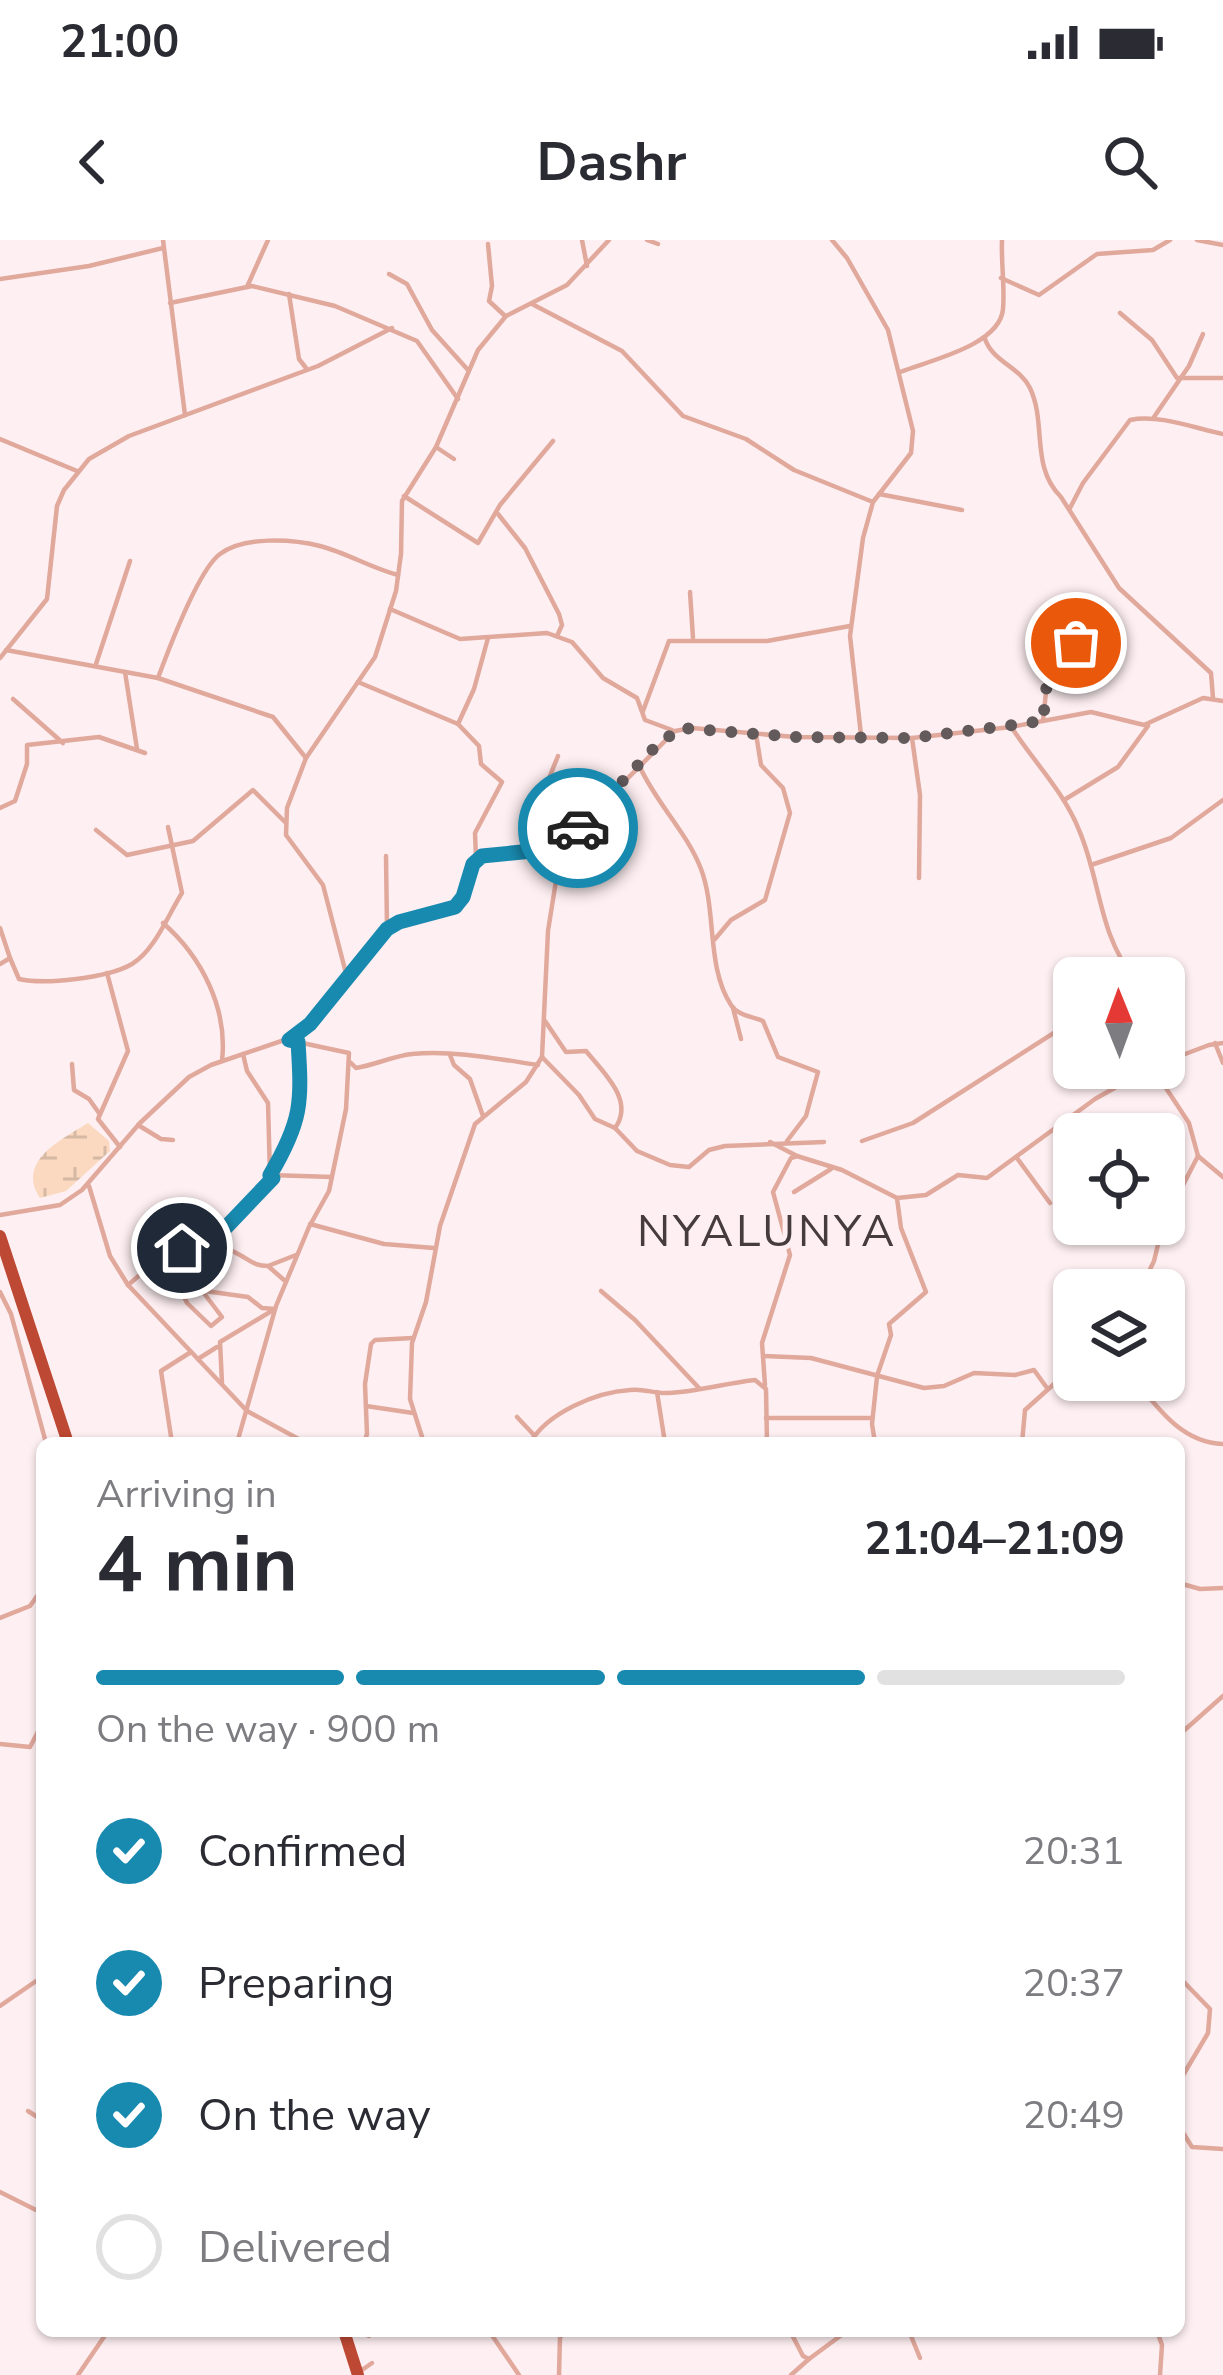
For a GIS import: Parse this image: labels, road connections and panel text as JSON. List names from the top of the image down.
{
  "districts": ["NYALUNYA"],
  "north": "top",
  "page": {
    "status": "21:00",
    "header": "Dashr",
    "heading": ["4 min", "Arriving in", "21:04–21:09"],
    "bar": "On the way · 900 m",
    "list": [
      ["Confirmed", "20:31"],
      ["Preparing", "20:37"],
      ["On the way", "20:49"],
      "Delivered"
    ]
  }
}
